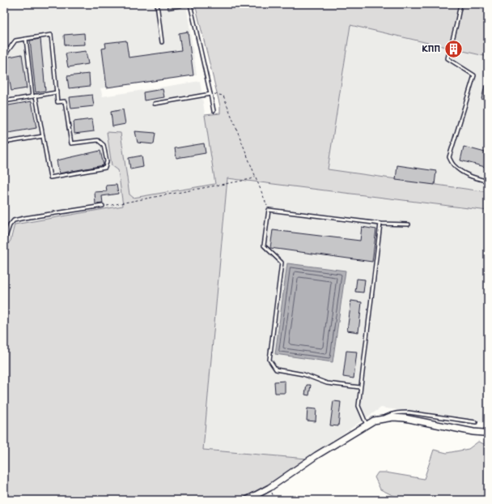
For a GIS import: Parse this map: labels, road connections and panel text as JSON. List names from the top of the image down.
{
  "places": {
    "building": ["КПП"]
  }
}
